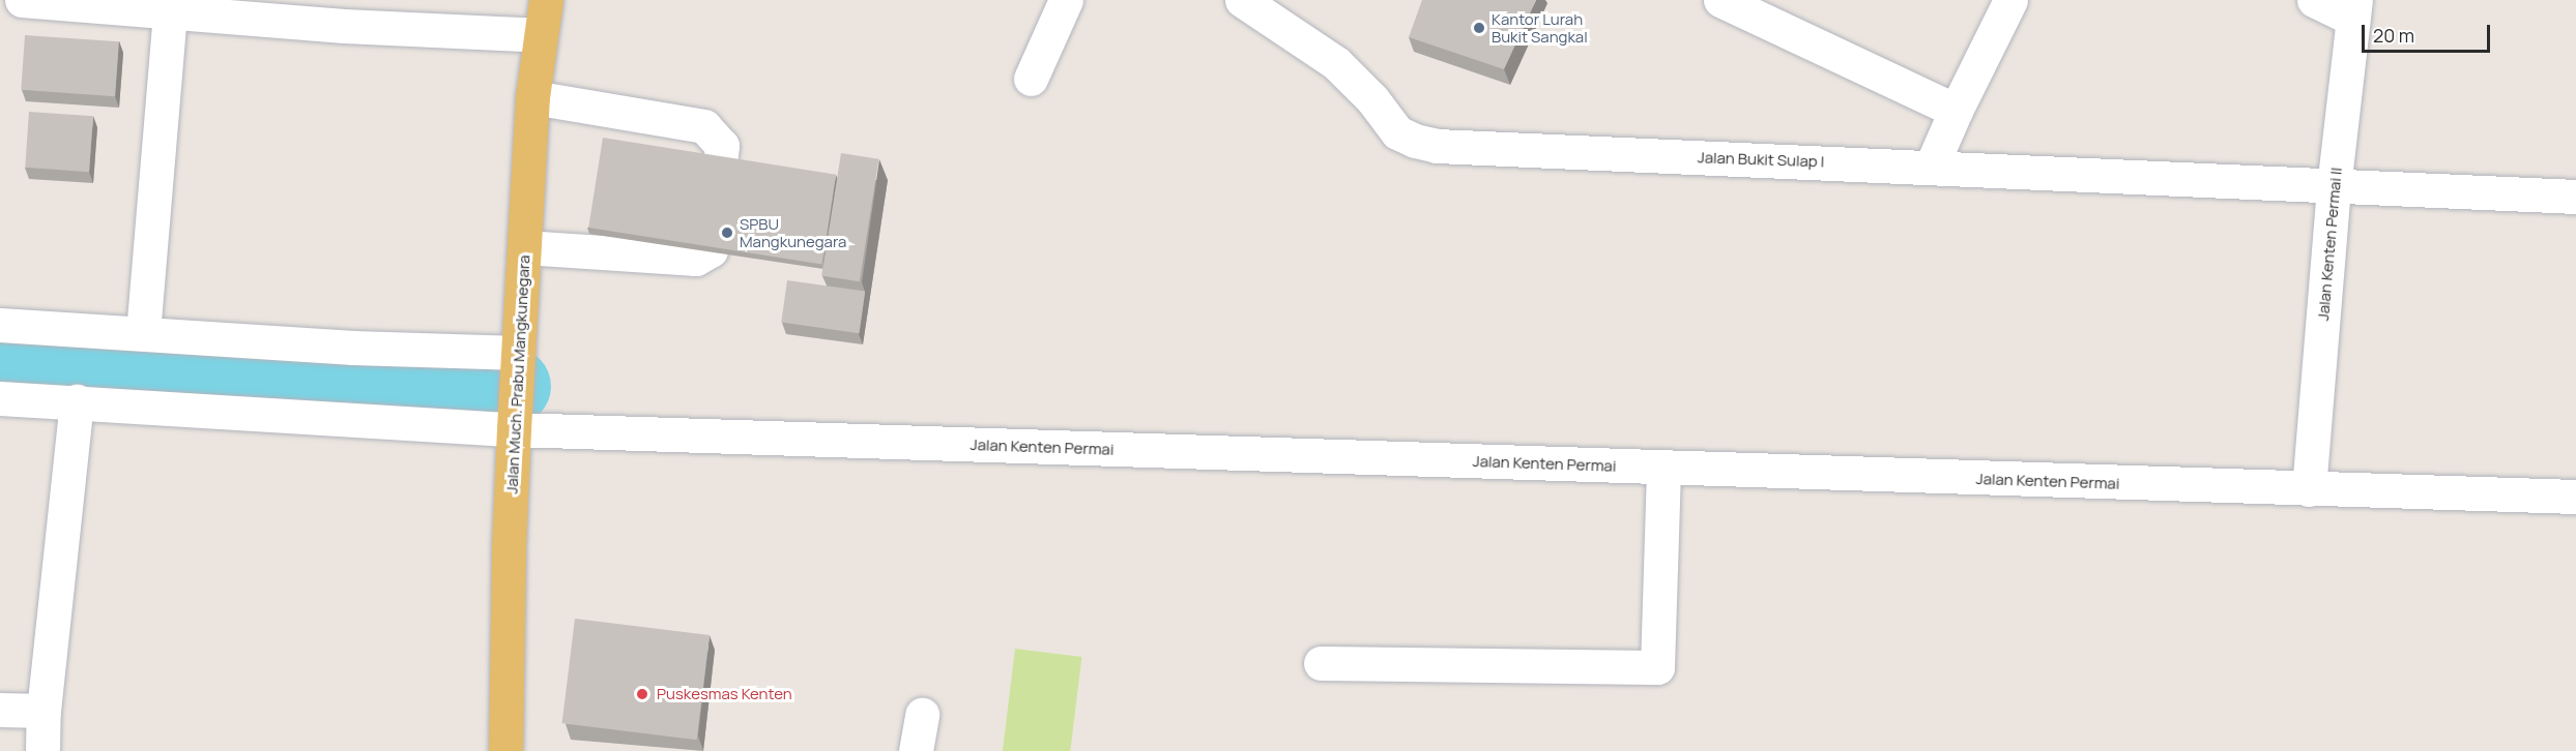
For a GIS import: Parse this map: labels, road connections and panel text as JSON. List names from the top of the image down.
{
  "streets": {
    "main road": ["Jalan Much. Prabu Mangkunegara"],
    "street": ["Jalan Bukit Sulap I", "Jalan Kenten Permai II", "Jalan Kenten Permai"]
  },
  "crossings": [
    ["Jalan Bukit Sulap I", "Jalan Kenten Permai II"],
    ["Jalan Kenten Permai II", "Jalan Kenten Permai"],
    ["Jalan Much. Prabu Mangkunegara", "Jalan Kenten Permai"]
  ],
  "places": ["Kantor Lurah Bukit Sangkal", "SPBU Mangkunegara", "Puskesmas Kenten"],
  "scale_bar": "20 m"
}
